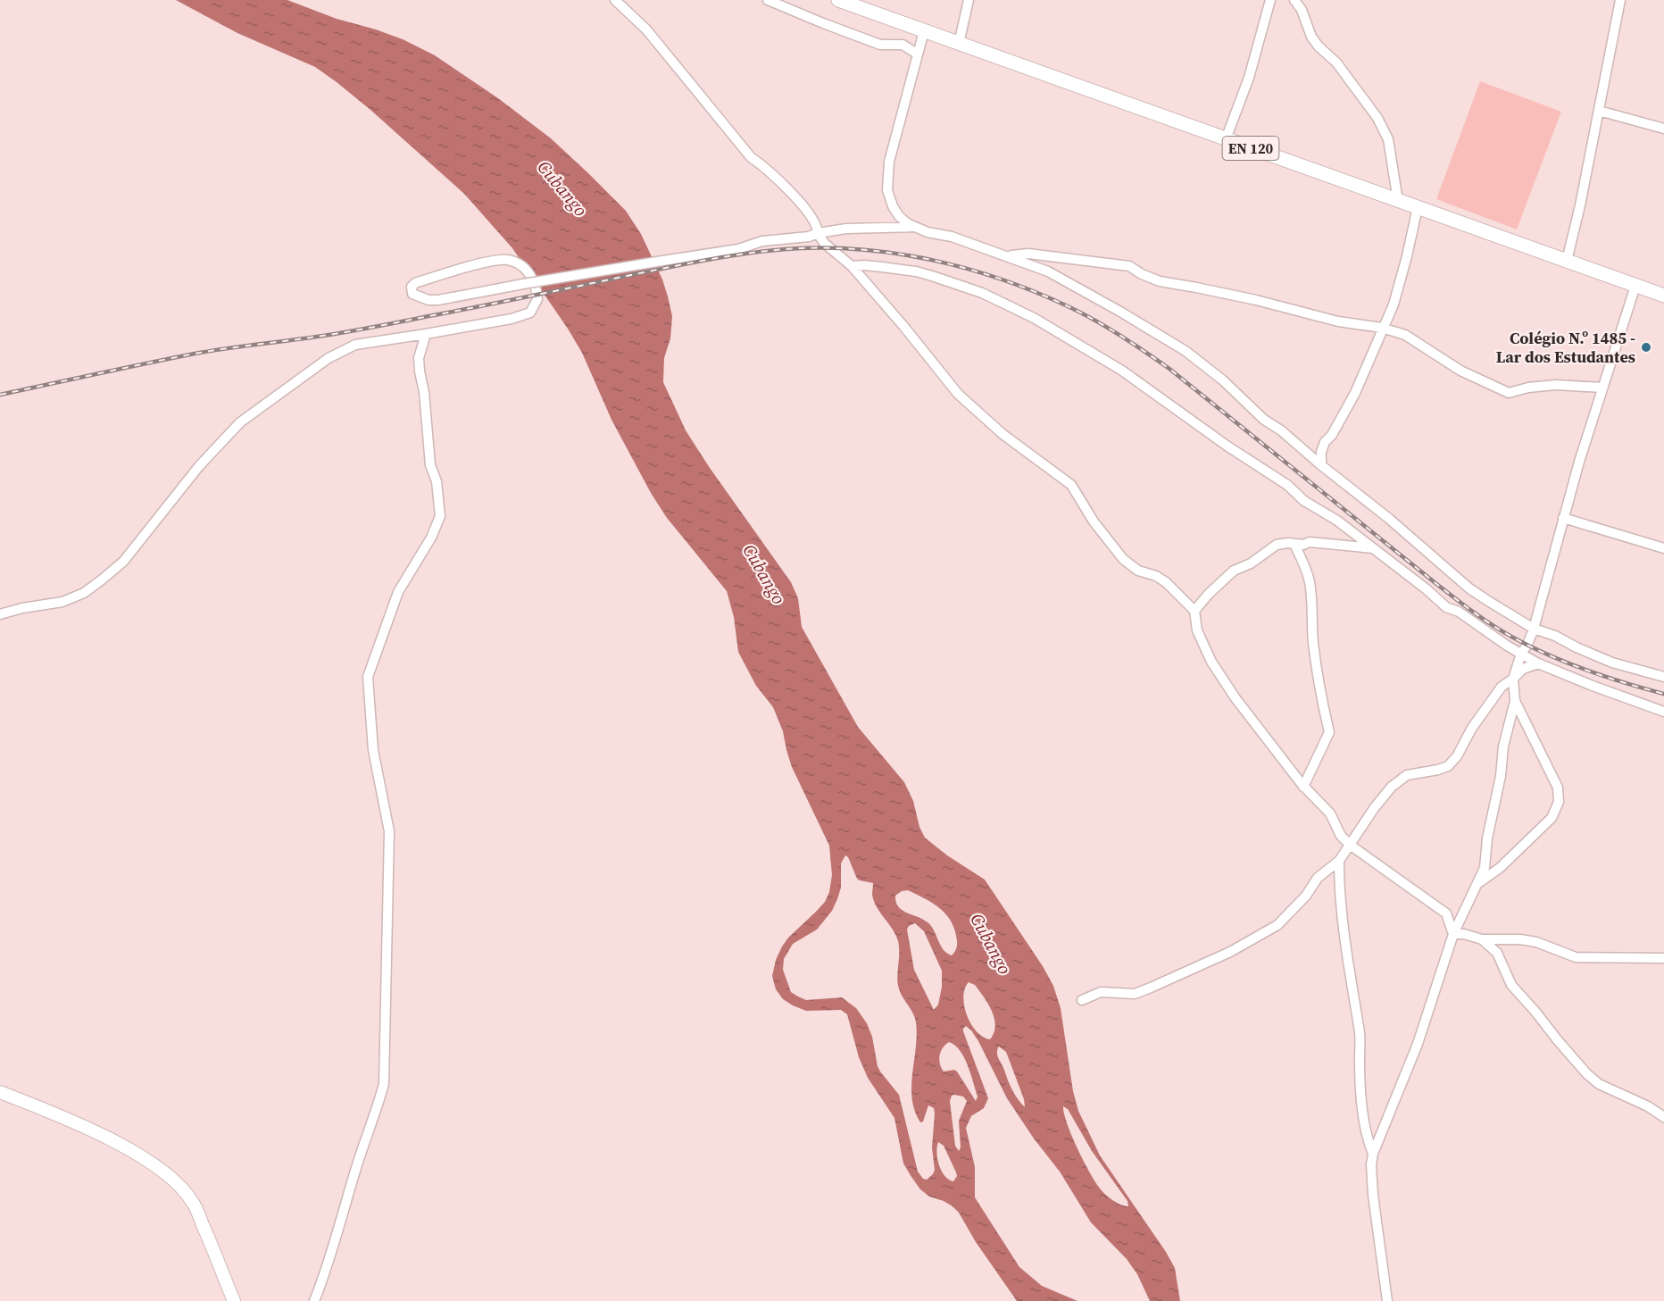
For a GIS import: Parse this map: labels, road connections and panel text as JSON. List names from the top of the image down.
{
  "streets": {
    "main road": ["EN 120"]
  },
  "water": ["Cubango"],
  "places": ["Colégio N.º 1485 - Lar dos Estudantes"]
}
